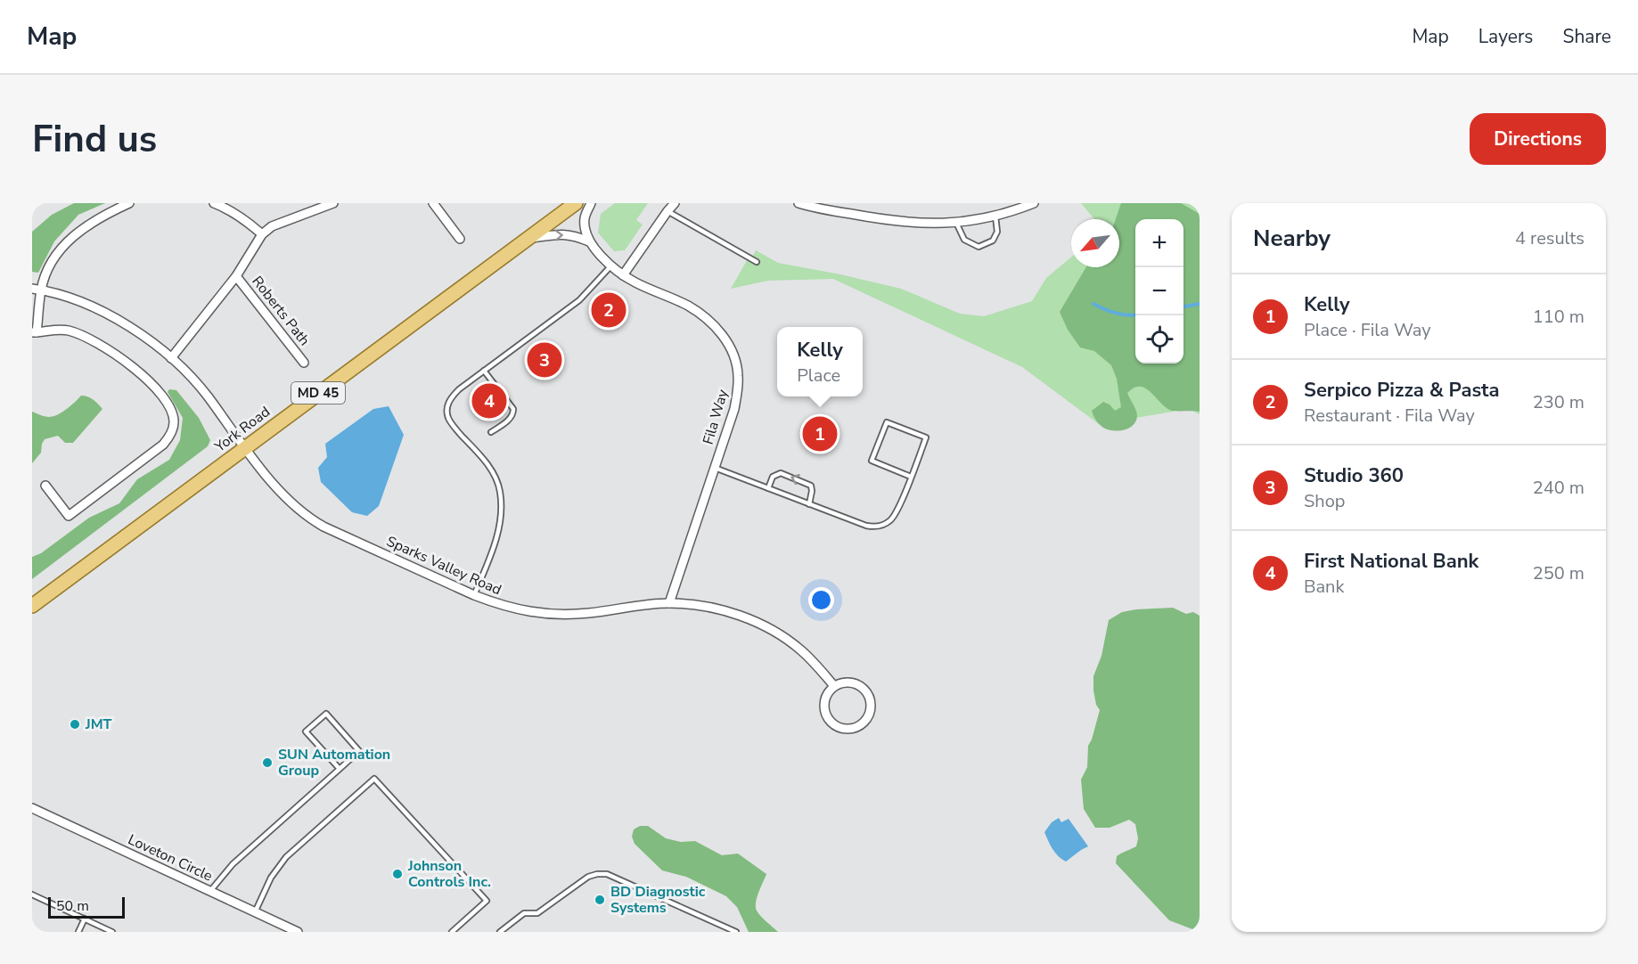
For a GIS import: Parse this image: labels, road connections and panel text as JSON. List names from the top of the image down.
{
  "streets": {
    "main road": ["MD 45", "York Road"],
    "street": [
      "Roberts Path",
      "Fila Way",
      "Sparks Valley Road",
      "Loveton Circle"
    ]
  },
  "crossings": [
    ["Roberts Path", "Sparks Valley Road"],
    ["Fila Way", "Sparks Valley Road"],
    ["York Road", "Sparks Valley Road"]
  ],
  "places": [
    "JMT",
    "SUN Automation Group",
    "Johnson Controls Inc.",
    "BD Diagnostic Systems"
  ],
  "scale_bar": "50 m",
  "north": "bottom left",
  "page": {
    "header": "Map",
    "nav": ["Map", "Layers", "Share"],
    "buttons": "Directions",
    "title": "Find us",
    "heading": ["Nearby", "4 results"],
    "map_buttons": ["+", "−"],
    "list": [
      {
        "mark": "1",
        "name": "Kelly",
        "note": "Place · Fila Way",
        "value": "110 m"
      },
      {
        "mark": "2",
        "name": "Serpico Pizza & Pasta",
        "note": "Restaurant · Fila Way",
        "value": "230 m"
      },
      {
        "mark": "3",
        "name": "Studio 360",
        "note": "Shop",
        "value": "240 m"
      },
      {
        "mark": "4",
        "name": "First National Bank",
        "note": "Bank",
        "value": "250 m"
      }
    ],
    "pins": [
      "2",
      "3",
      "4",
      "1"
    ],
    "popup": ["Kelly", "Place"],
    "scale": "50 m"
  }
}
